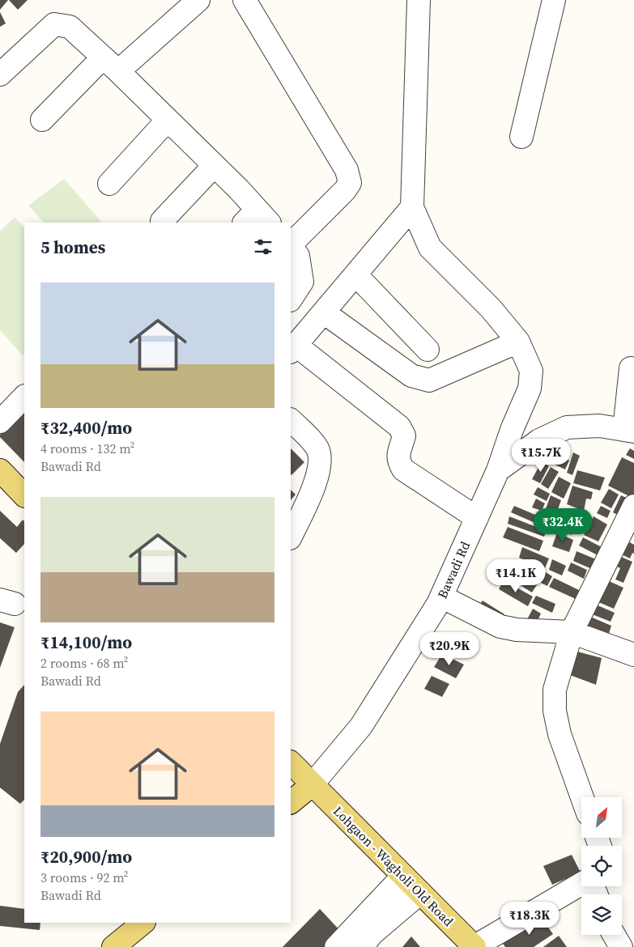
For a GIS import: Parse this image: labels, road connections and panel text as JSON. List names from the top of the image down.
{
  "streets": {
    "main road": ["Lohgaon - Wagholi Old Road"],
    "street": ["Bawadi Rd"]
  },
  "crossings": [
    ["Bawadi Rd", "Lohgaon - Wagholi Old Road"]
  ],
  "north": "top right",
  "page": {
    "heading": "5 homes",
    "list": [
      {
        "name": "₹32,400/mo",
        "note": "4 rooms · 132 m² · Bawadi Rd"
      },
      {
        "name": "₹14,100/mo",
        "note": "2 rooms · 68 m² · Bawadi Rd"
      },
      {
        "name": "₹20,900/mo",
        "note": "3 rooms · 92 m² · Bawadi Rd"
      }
    ],
    "price": [
      "₹15.7K",
      "₹32.4K",
      "₹14.1K",
      "₹20.9K",
      "₹18.3K"
    ]
  }
}
